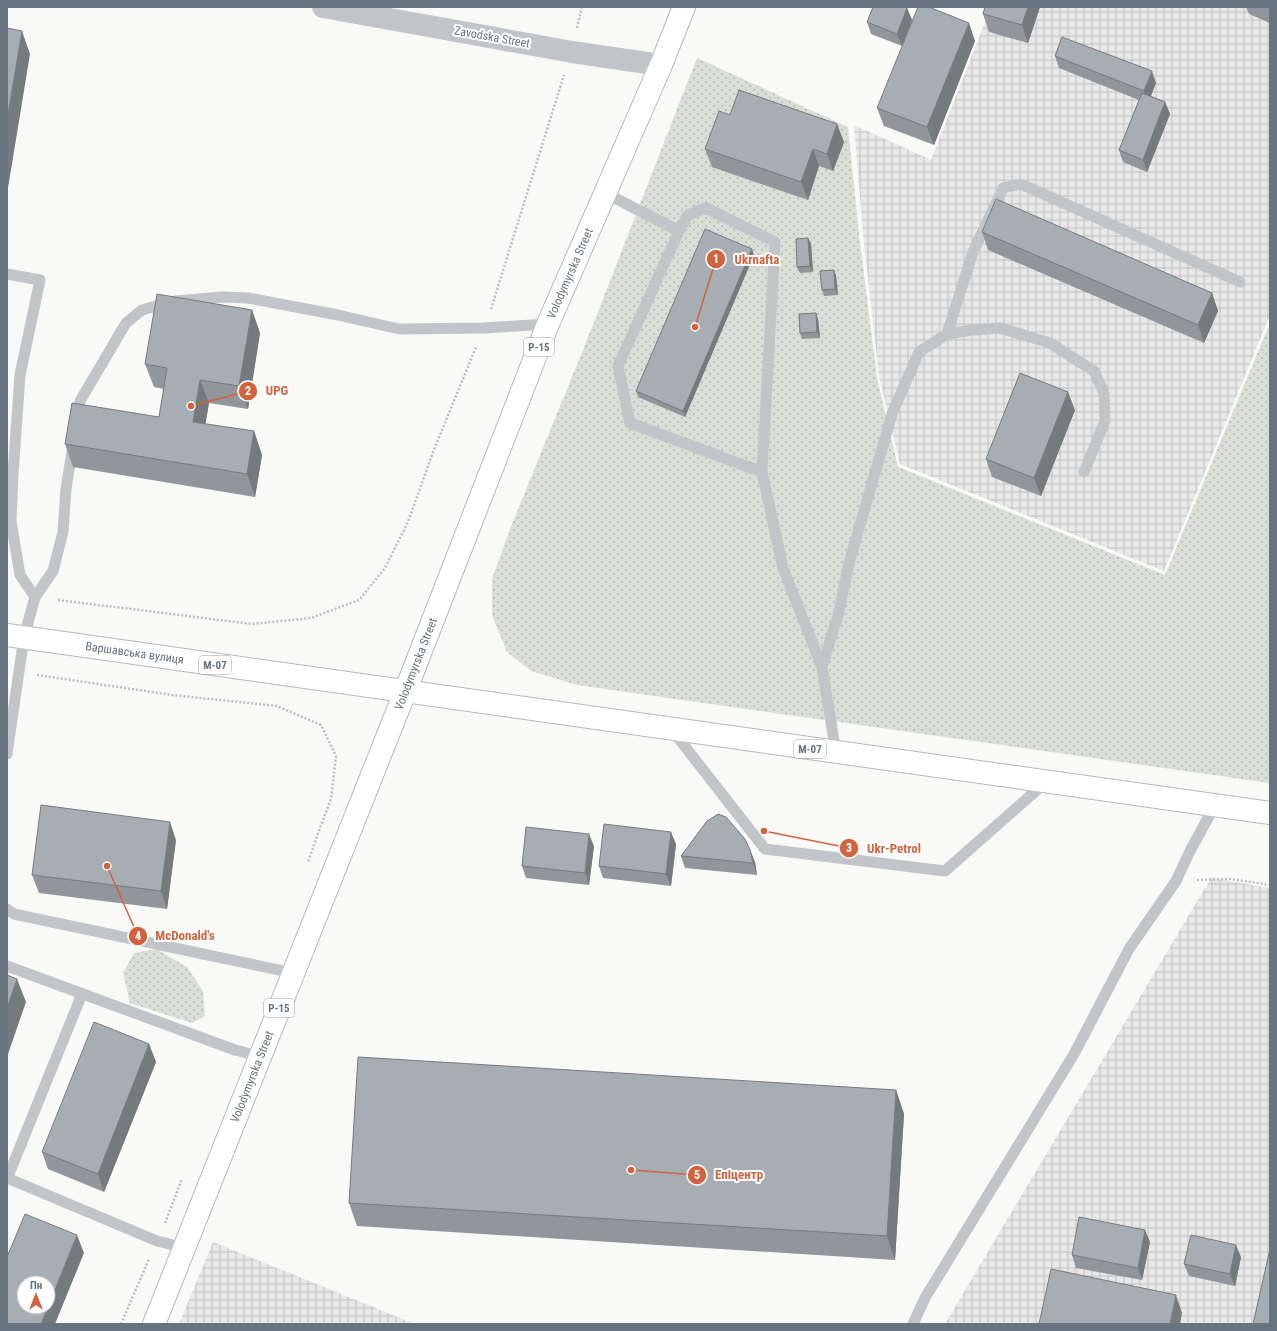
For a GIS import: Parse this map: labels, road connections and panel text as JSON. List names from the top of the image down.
{
  "streets": {
    "main road": [
      "Volodymyrska Street",
      "Р-15",
      "Варшавська вулиця",
      "М-07"
    ],
    "street": ["Zavodska Street"]
  },
  "crossings": [
    ["Zavodska Street", "Volodymyrska Street"],
    ["Volodymyrska Street", "Варшавська вулиця"],
    ["Volodymyrska Street", "М-07"],
    ["Варшавська вулиця", "М-07"]
  ],
  "places": [
    "Ukrnafta",
    "UPG",
    "Ukr-Petrol",
    "McDonald's",
    "Епіцентр"
  ],
  "north": "top"
}
